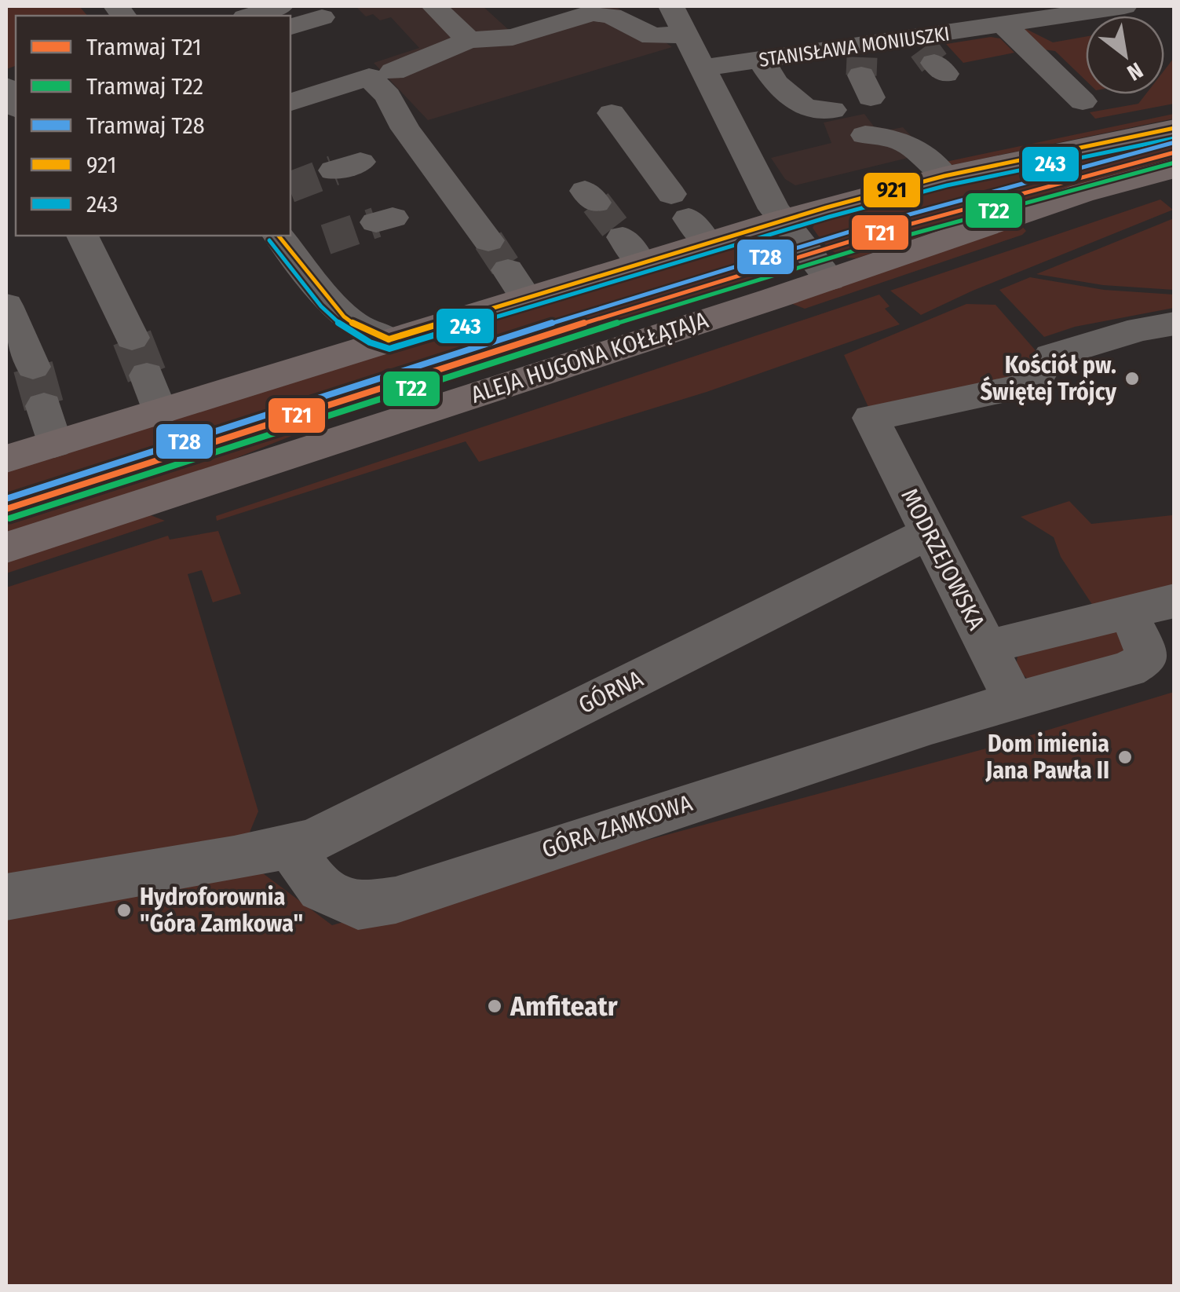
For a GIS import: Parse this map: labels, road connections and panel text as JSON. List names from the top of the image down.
{
  "streets": {
    "main road": ["ALEJA HUGONA KOŁŁĄTAJA"],
    "street": [
      "STANISŁAWA MONIUSZKI",
      "MODRZEJOWSKA",
      "GÓRNA",
      "GÓRA ZAMKOWA"
    ]
  },
  "crossings": [
    ["MODRZEJOWSKA", "GÓRNA"],
    ["MODRZEJOWSKA", "GÓRA ZAMKOWA"],
    ["GÓRNA", "GÓRA ZAMKOWA"]
  ],
  "places": [
    "Kościół pw. Świętej Trójcy",
    "Dom imienia Jana Pawła II",
    "Hydroforownia \"Góra Zamkowa\"",
    "Amfiteatr"
  ],
  "lines": [
    "transit line 921",
    "transit line 243",
    "tram line T28",
    "tram line T21",
    "tram line T22"
  ],
  "legend": [
    "Tramwaj T21",
    "Tramwaj T22",
    "Tramwaj T28",
    "921",
    "243"
  ],
  "north": "bottom right"
}
